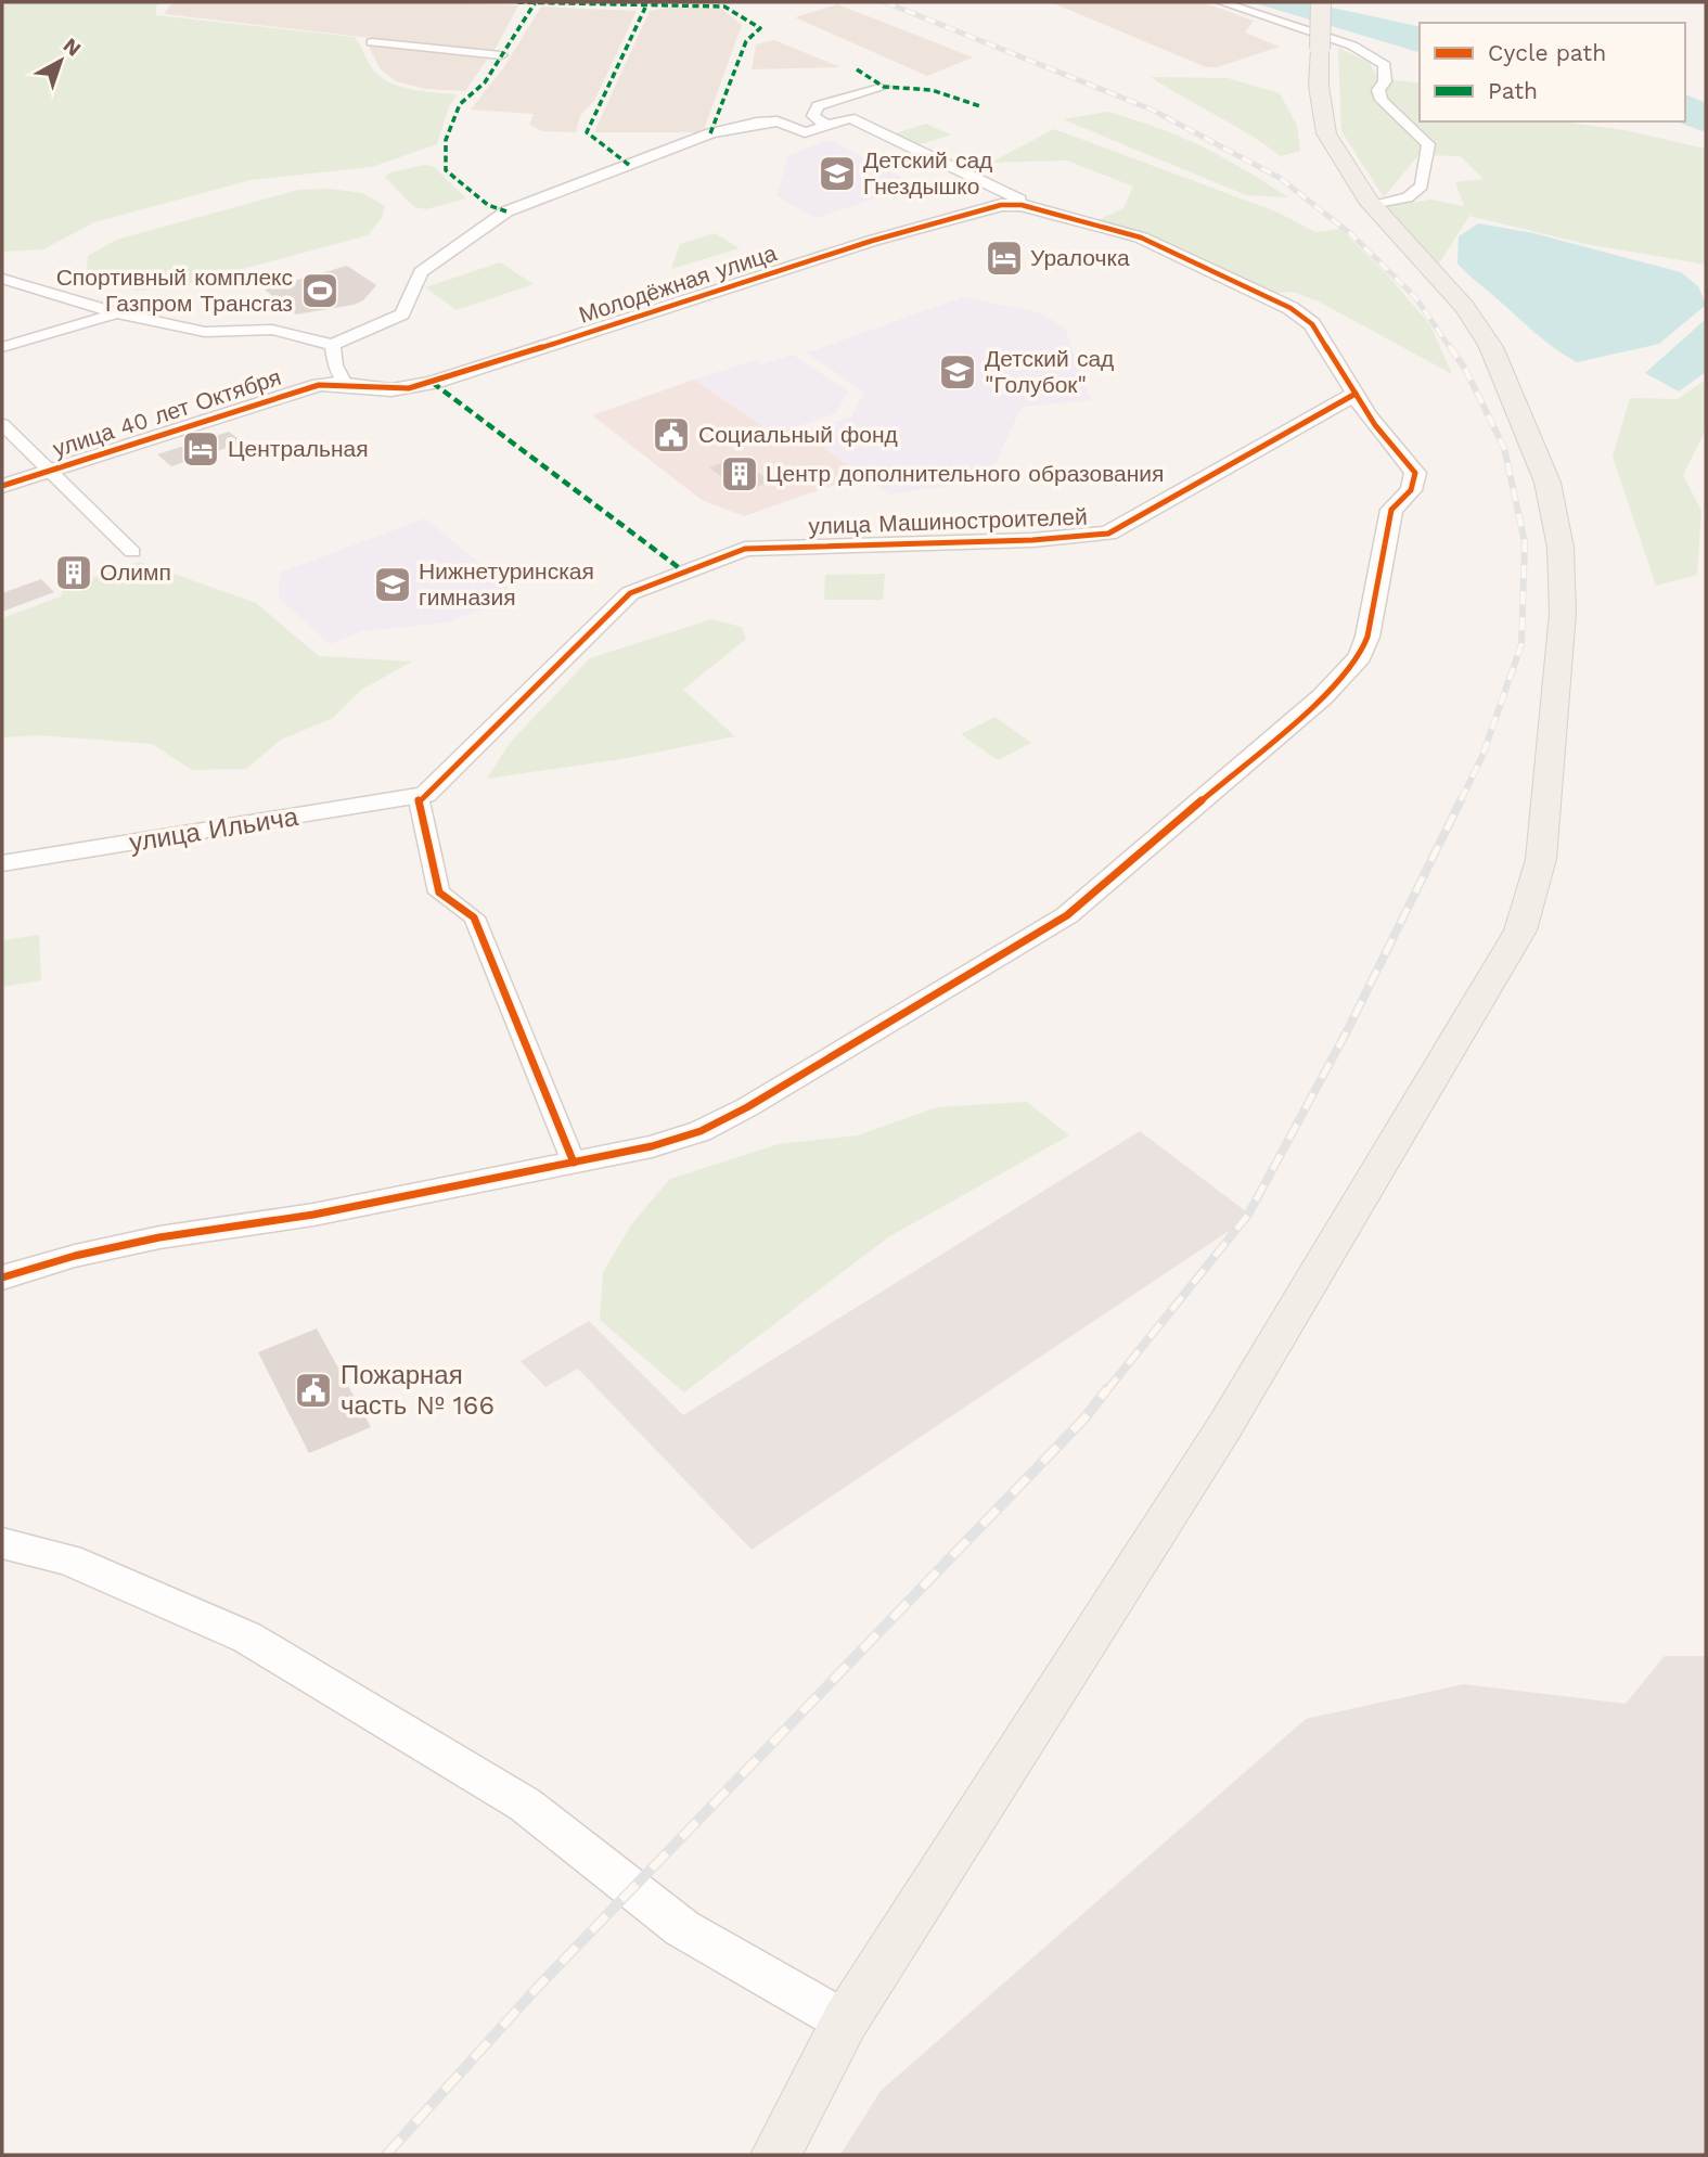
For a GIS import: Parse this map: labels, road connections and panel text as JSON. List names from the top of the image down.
{
  "streets": {
    "street": [
      "Молодёжная улица",
      "улица 40 лет Октября",
      "улица Машиностроителей",
      "улица Ильича"
    ]
  },
  "crossings": [
    ["Молодёжная улица", "улица 40 лет Октября"],
    ["улица Машиностроителей", "улица Ильича"]
  ],
  "places": {
    "school or university": ["Детский сад Гнездышко", "Детский сад \"Голубок\"", "Нижнетуринская гимназия"],
    "hotel": ["Уралочка", "Центральная"],
    "sports": ["Спортивный комплекс Газпром Трансгаз"],
    "public building": ["Социальный фонд", "Пожарная часть № 166"],
    "building": ["Центр дополнительного образования", "Олимп"]
  },
  "legend": ["Cycle path", "Path"],
  "north": "top right"
}
